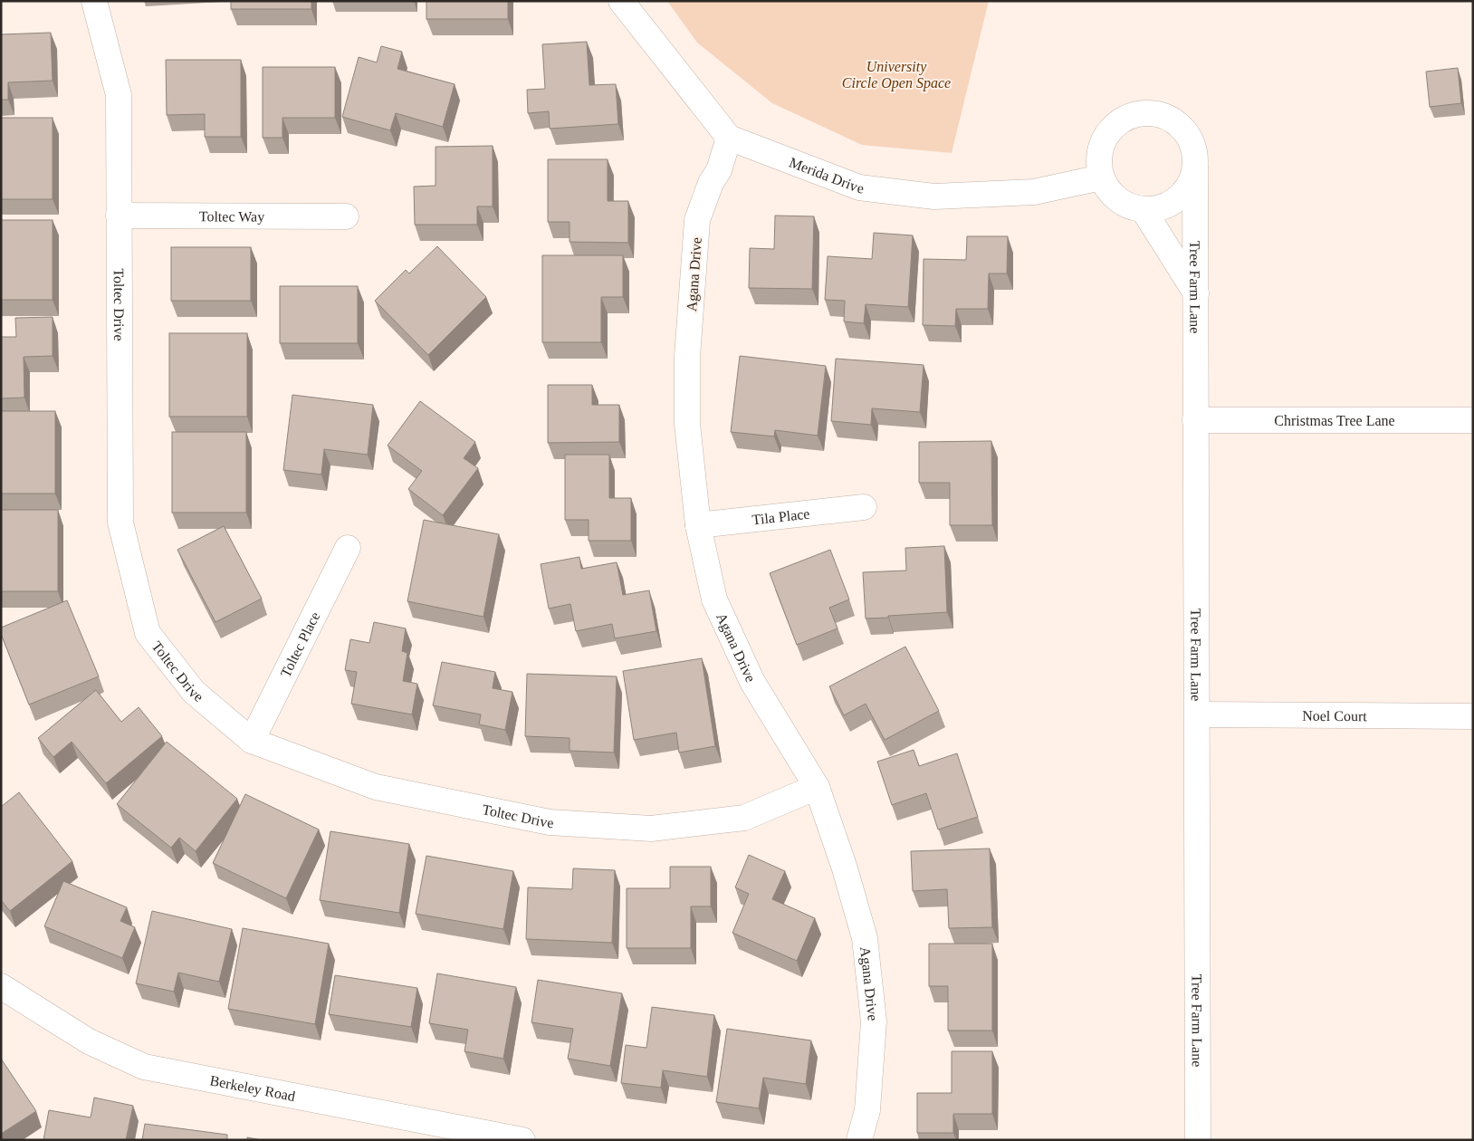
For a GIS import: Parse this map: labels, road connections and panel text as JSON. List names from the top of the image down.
{
  "streets": {
    "street": [
      "Merida Drive",
      "Toltec Way",
      "Agana Drive",
      "Tree Farm Lane",
      "Toltec Drive",
      "Christmas Tree Lane",
      "Tila Place",
      "Toltec Place",
      "Noel Court",
      "Berkeley Road"
    ]
  },
  "crossings": [
    ["Merida Drive", "Agana Drive"],
    ["Merida Drive", "Tree Farm Lane"],
    ["Toltec Way", "Toltec Drive"],
    ["Agana Drive", "Toltec Drive"],
    ["Agana Drive", "Tila Place"],
    ["Tree Farm Lane", "Christmas Tree Lane"],
    ["Tree Farm Lane", "Noel Court"],
    ["Toltec Drive", "Toltec Place"]
  ],
  "parks": ["University Circle Open Space"]
}
